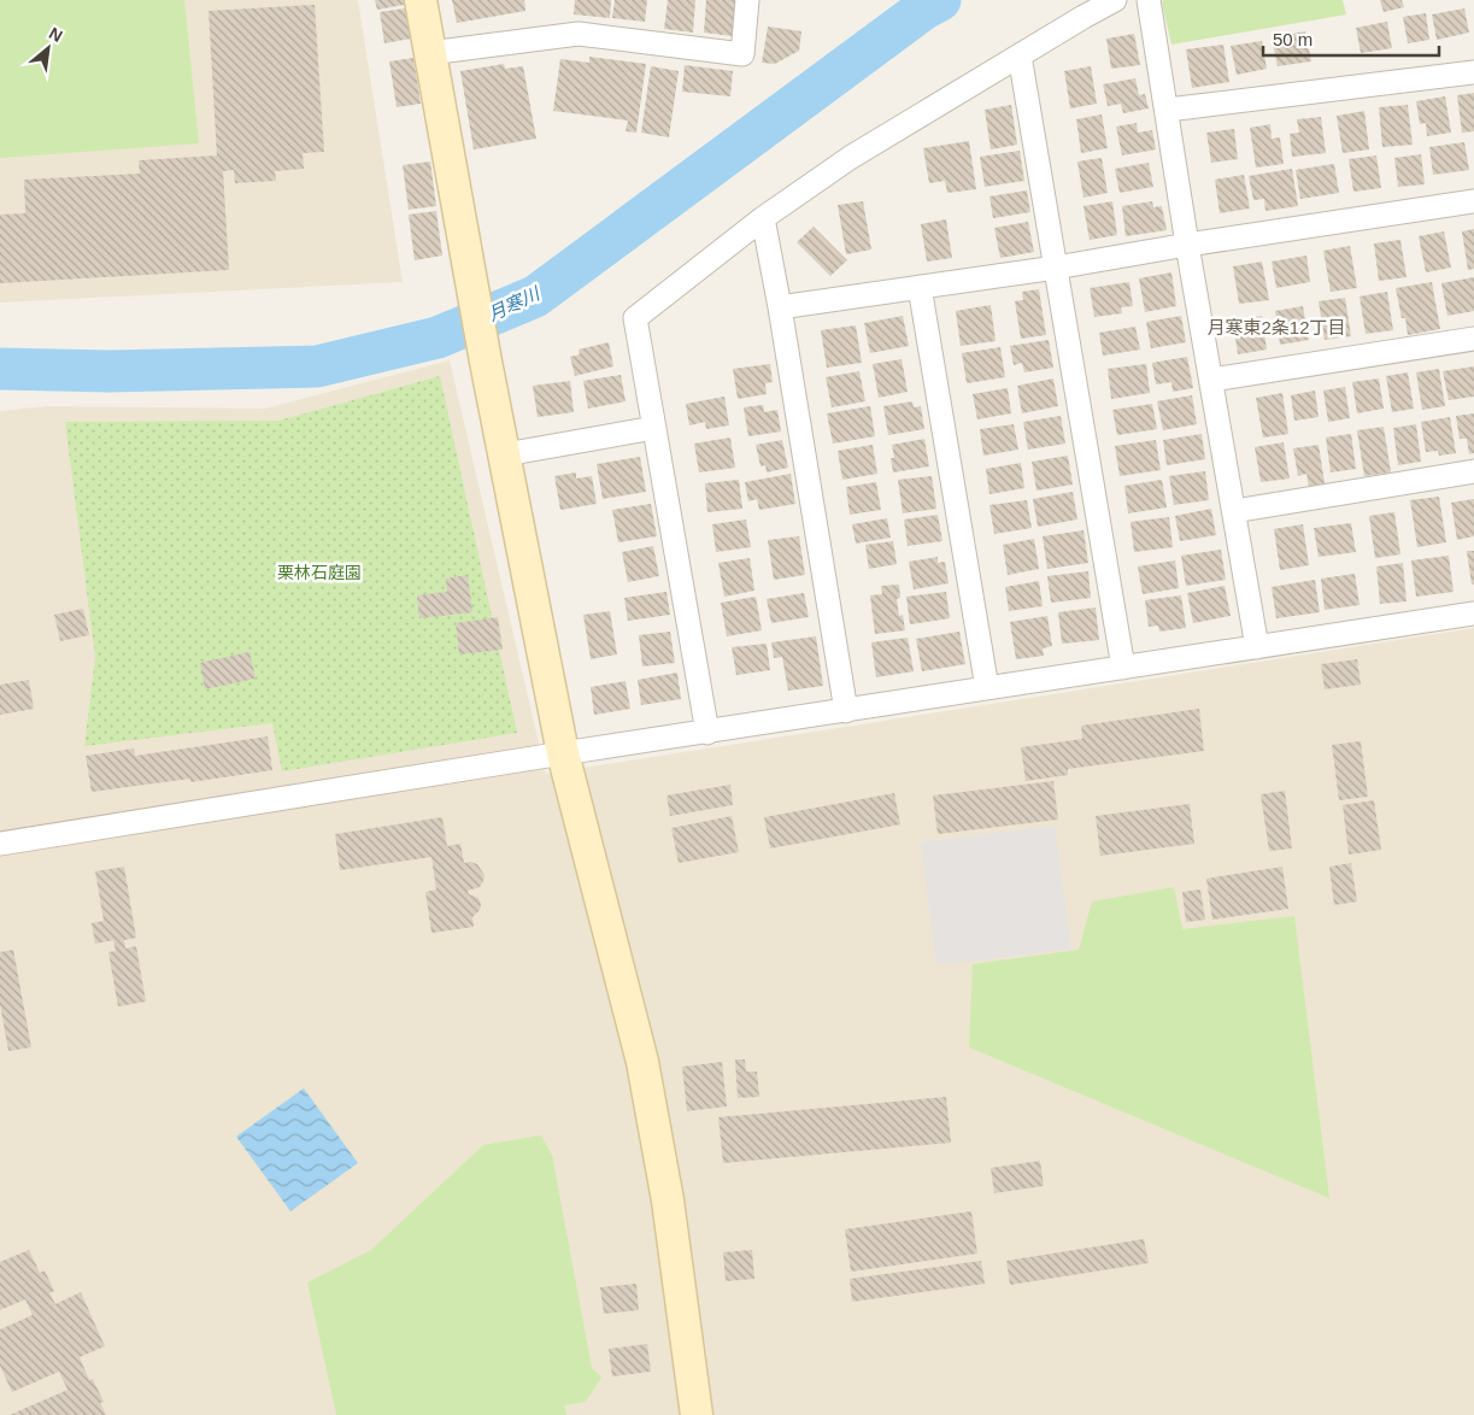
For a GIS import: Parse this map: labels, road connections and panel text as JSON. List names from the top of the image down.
{
  "districts": ["月寒東2条12丁目"],
  "water": ["月寒川"],
  "parks": ["栗林石庭園"],
  "scale_bar": "50 m",
  "north": "top right"
}
